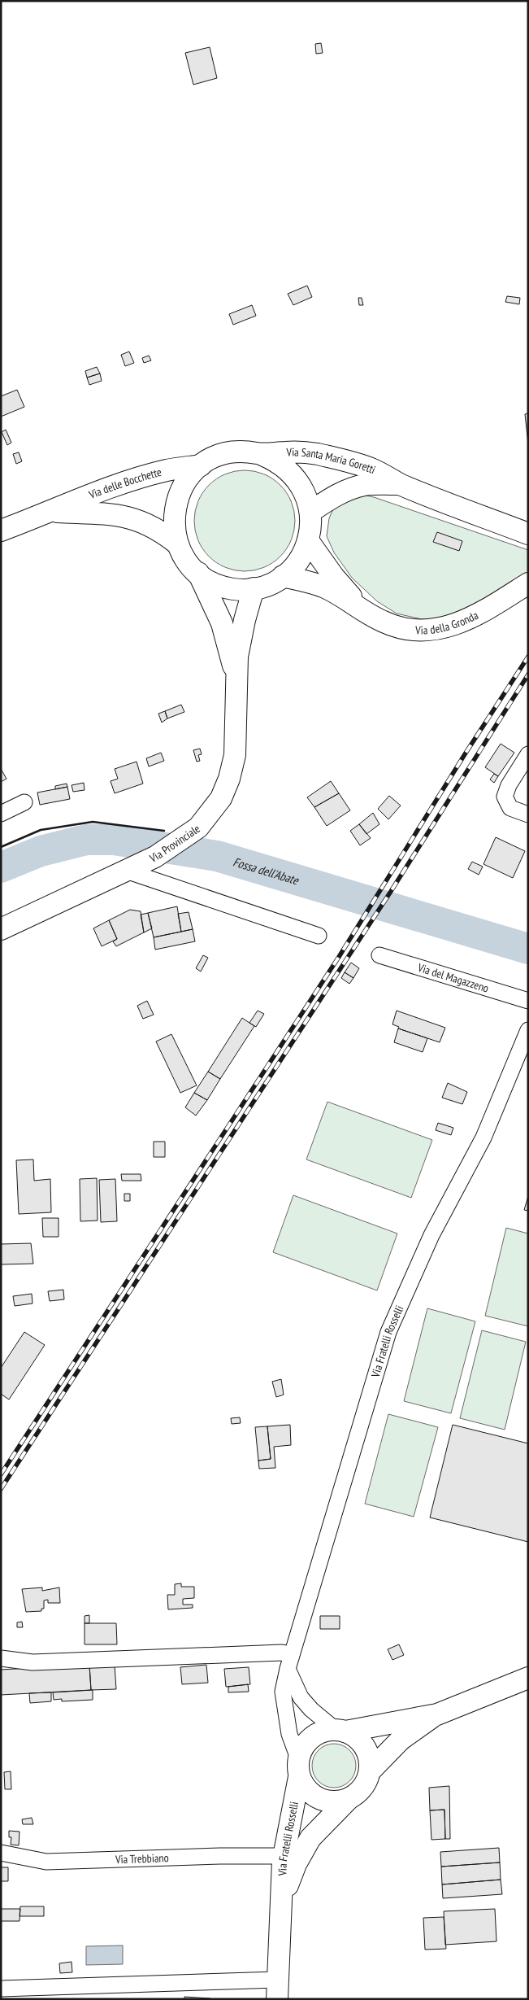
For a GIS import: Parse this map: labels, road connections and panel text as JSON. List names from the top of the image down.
{
  "streets": {
    "street": [
      "Via Santa Maria Goretti",
      "Via delle Bocchette",
      "Via della Gronda",
      "Via Provinciale",
      "Via del Magazzeno",
      "Via Fratelli Rosselli",
      "Via Trebbiano"
    ]
  },
  "crossings": [
    ["Via Santa Maria Goretti", "Via delle Bocchette"],
    ["Via Santa Maria Goretti", "Via della Gronda"],
    ["Via Santa Maria Goretti", "Via Provinciale"],
    ["Via delle Bocchette", "Via della Gronda"],
    ["Via delle Bocchette", "Via Provinciale"],
    ["Via della Gronda", "Via Provinciale"],
    ["Via Fratelli Rosselli", "Via Trebbiano"]
  ],
  "water": ["Fossa dell'Abate"]
}
